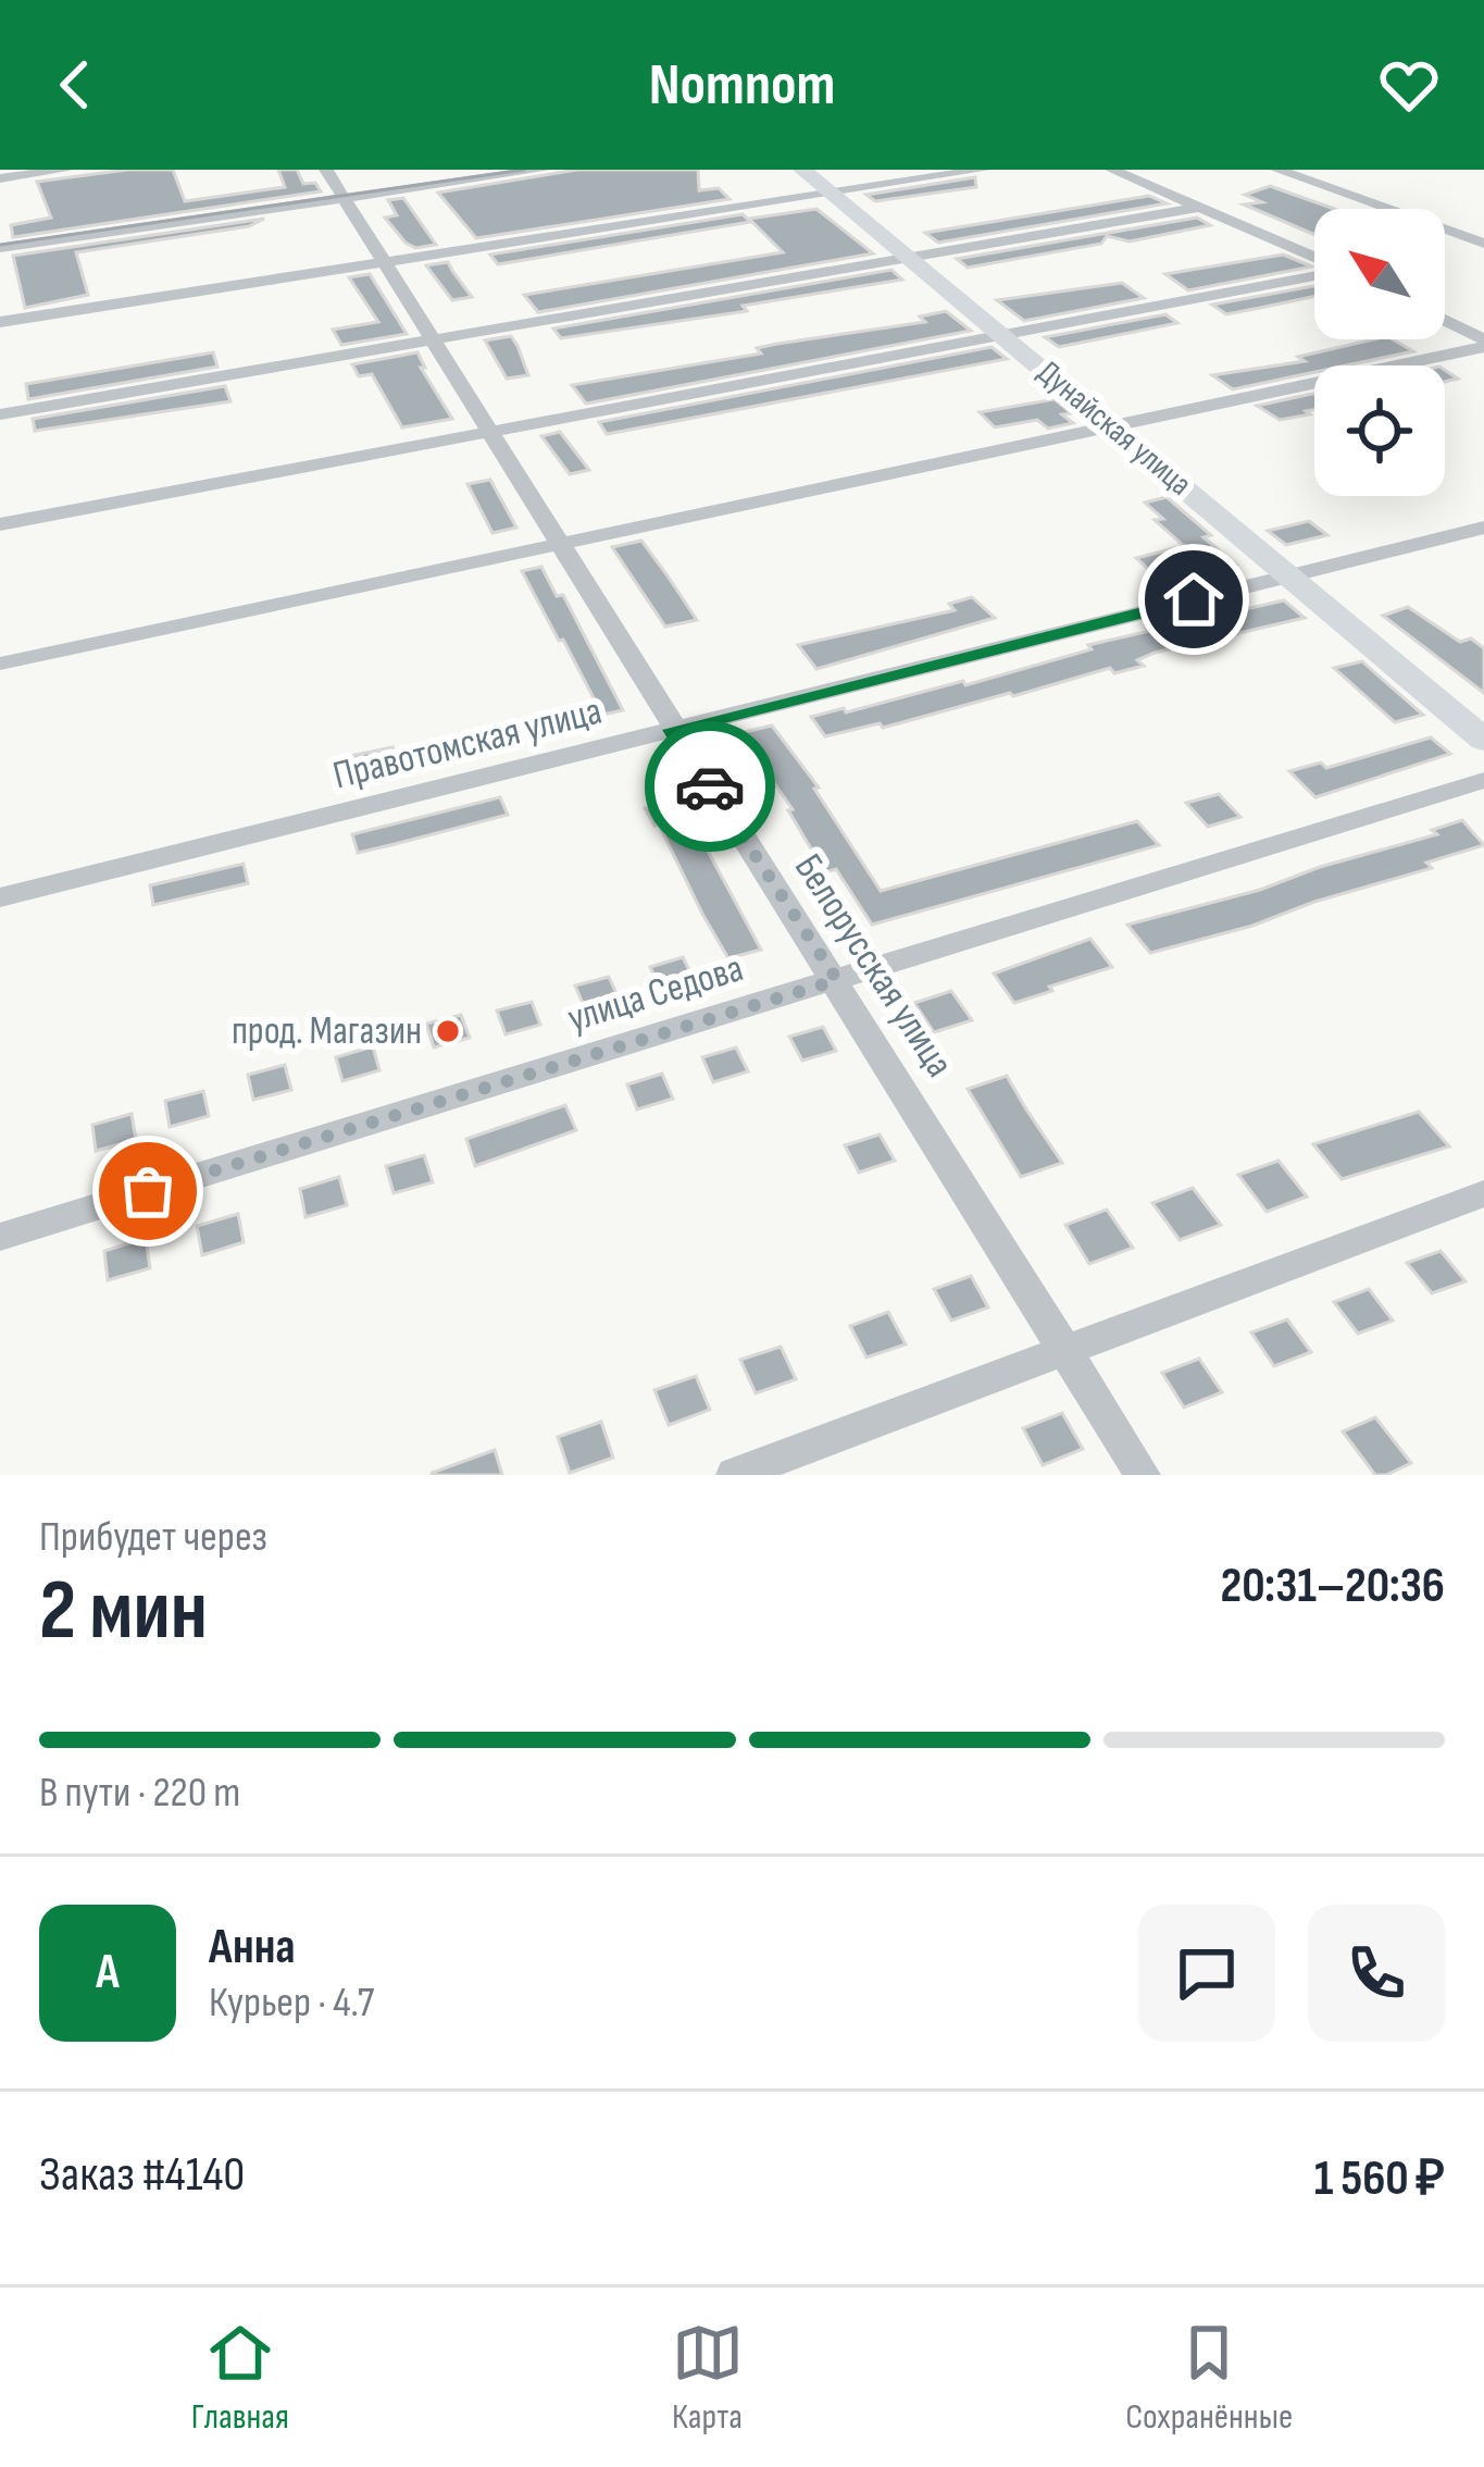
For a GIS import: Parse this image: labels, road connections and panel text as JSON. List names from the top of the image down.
{
  "streets": {
    "street": [
      "Дунайская улица",
      "Правотомская улица",
      "Белорусская улица",
      "улица Седова"
    ]
  },
  "crossings": [
    ["Дунайская улица", "Правотомская улица"],
    ["Правотомская улица", "Белорусская улица"],
    ["Белорусская улица", "улица Седова"]
  ],
  "places": ["прод. Магазин"],
  "north": "top left",
  "page": {
    "header": "Nomnom",
    "heading": ["2 мин", "Прибудет через", "20:31–20:36"],
    "panel": [
      "Анна",
      "Курьер · 4.7",
      "Заказ #4140",
      "1 560 ₽"
    ],
    "bar": "В пути · 220 m",
    "round": "А",
    "tabs": ["Главная", "Карта", "Сохранённые"]
  }
}
